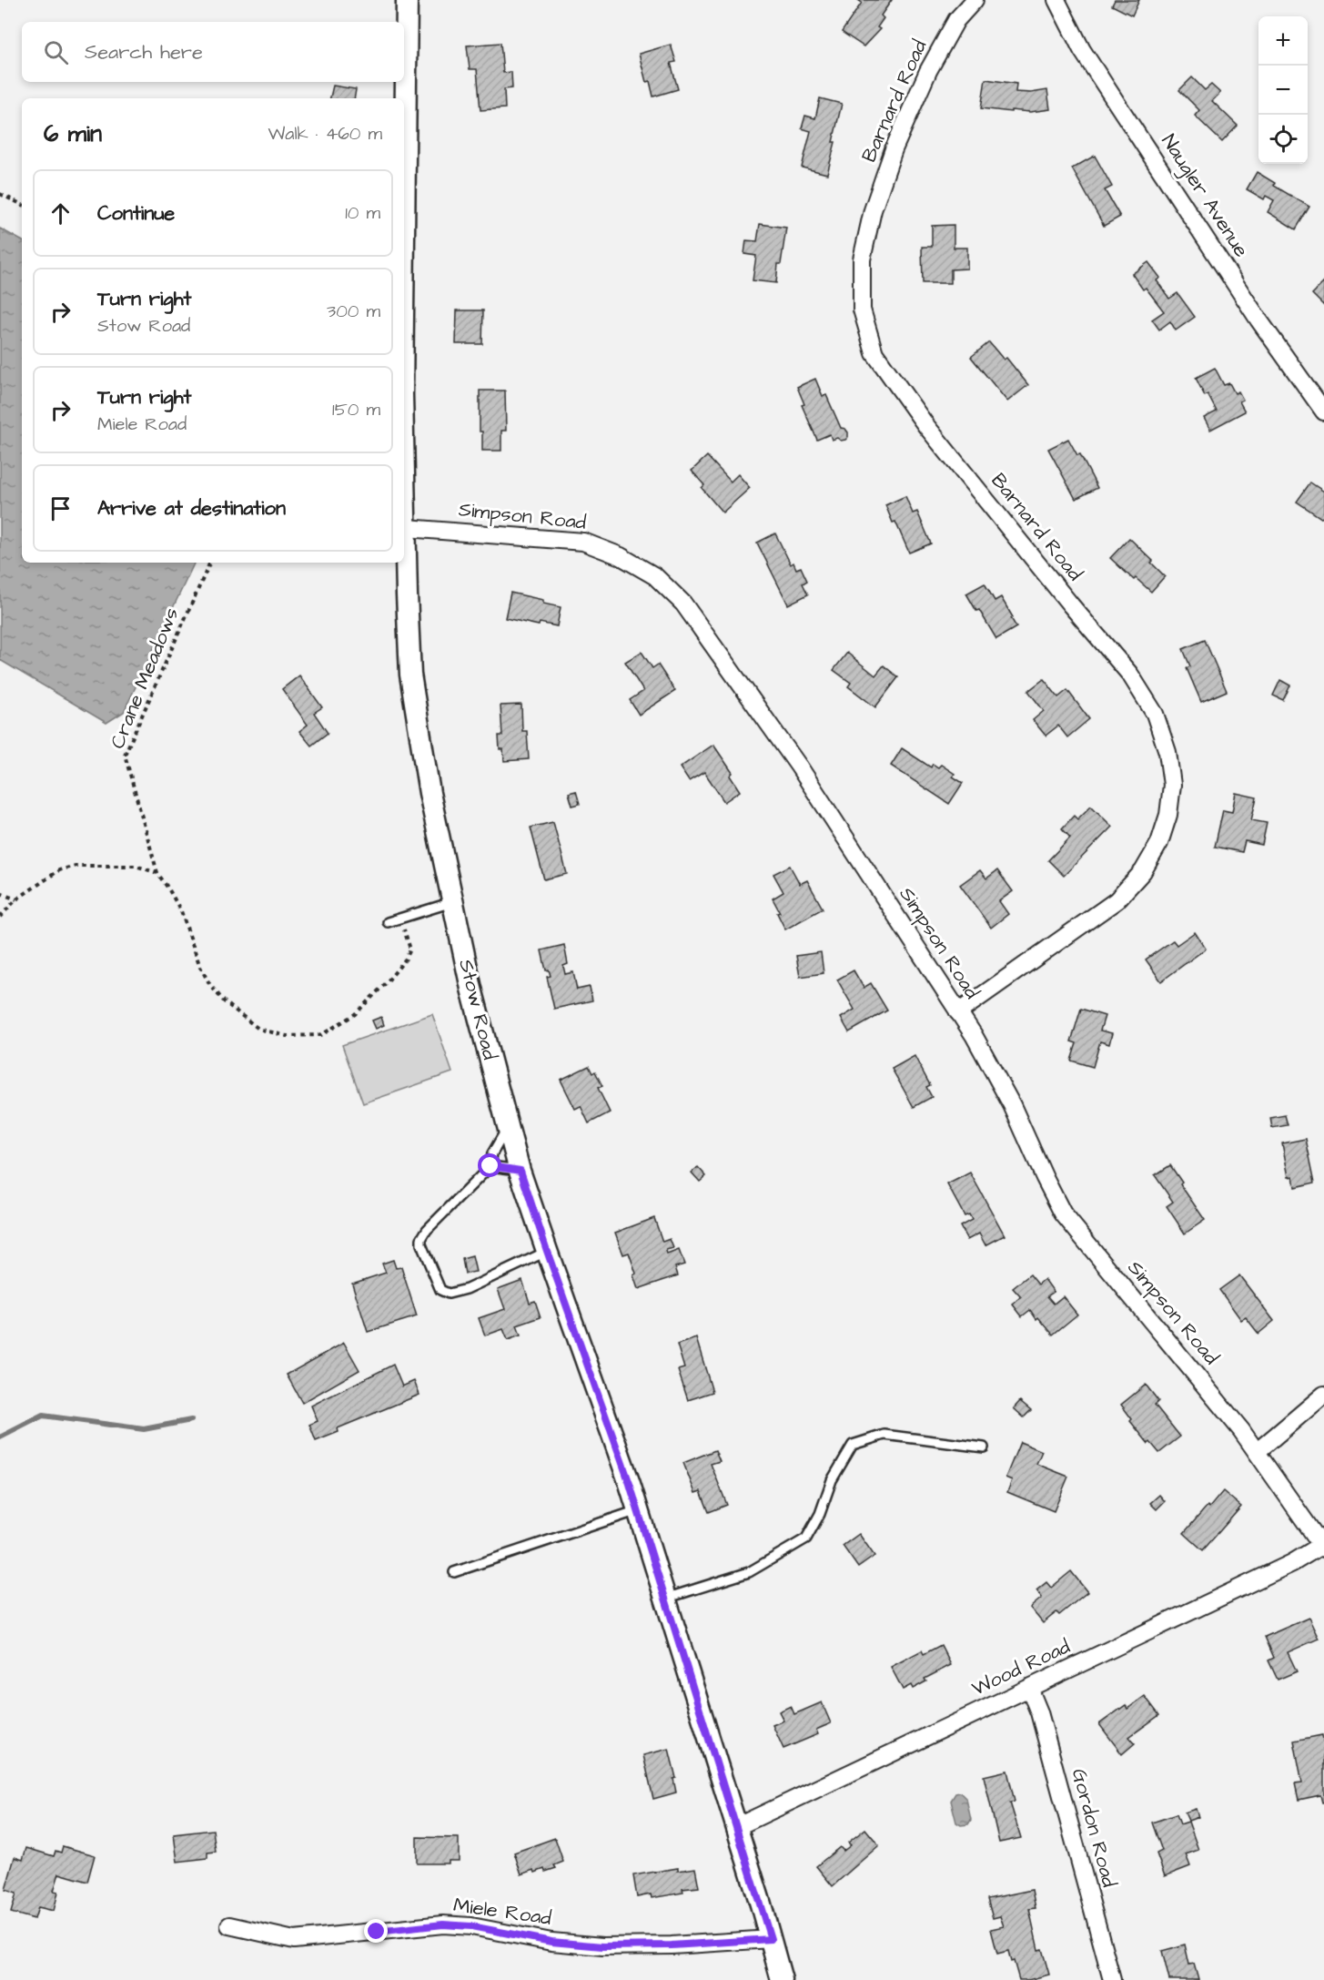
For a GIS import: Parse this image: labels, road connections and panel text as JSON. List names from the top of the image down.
{
  "streets": {
    "street": [
      "Barnard Road",
      "Naugler Avenue",
      "Simpson Road",
      "Stow Road",
      "Wood Road",
      "Gordon Road",
      "Miele Road"
    ],
    "path": ["Crane Meadows"]
  },
  "crossings": [
    ["Barnard Road", "Simpson Road"],
    ["Simpson Road", "Stow Road"],
    ["Simpson Road", "Wood Road"],
    ["Stow Road", "Wood Road"],
    ["Stow Road", "Miele Road"],
    ["Wood Road", "Gordon Road"]
  ],
  "page": {
    "map_buttons": ["+", "−"],
    "search": "Search here",
    "heading": ["6 min", "Walk · 460 m"],
    "list": [
      ["Continue", "10 m"],
      ["Turn right", "Stow Road", "300 m"],
      ["Turn right", "Miele Road", "150 m"],
      "Arrive at destination"
    ]
  }
}
